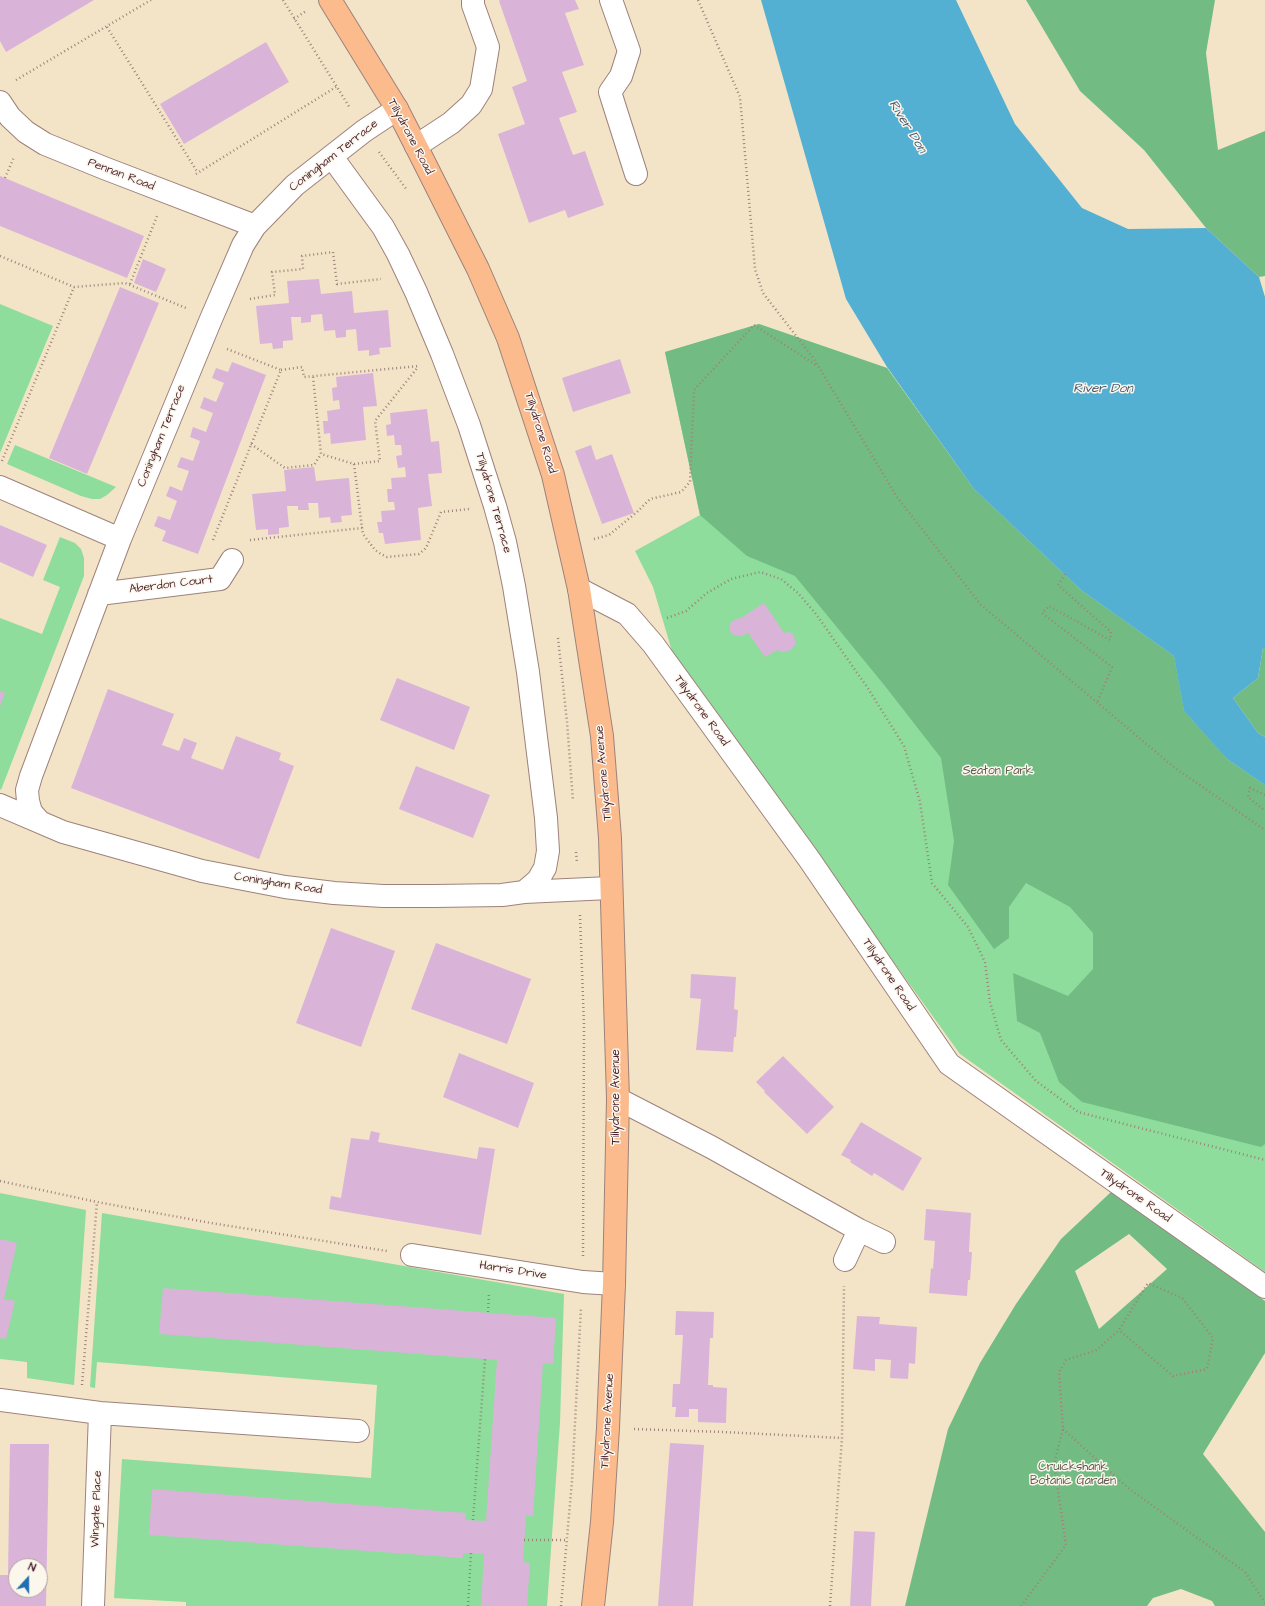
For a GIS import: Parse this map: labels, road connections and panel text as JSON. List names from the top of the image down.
{
  "streets": {
    "main road": ["Tillydrone Road", "Tillydrone Avenue"],
    "street": [
      "Coningham Terrace",
      "Pennan Road",
      "Tillydrone Terrace",
      "Aberdon Court",
      "Coningham Road",
      "Harris Drive",
      "Wingate Place"
    ]
  },
  "crossings": [
    ["Tillydrone Road", "Coningham Terrace"],
    ["Tillydrone Road", "Tillydrone Avenue"],
    ["Coningham Terrace", "Pennan Road"],
    ["Coningham Terrace", "Tillydrone Terrace"],
    ["Coningham Terrace", "Aberdon Court"],
    ["Coningham Terrace", "Coningham Road"],
    ["Tillydrone Terrace", "Coningham Road"],
    ["Tillydrone Avenue", "Coningham Road"],
    ["Tillydrone Avenue", "Harris Drive"]
  ],
  "water": ["River Don"],
  "parks": ["Seaton Park", "Cruickshank Botanic Garden"],
  "north": "top"
}
